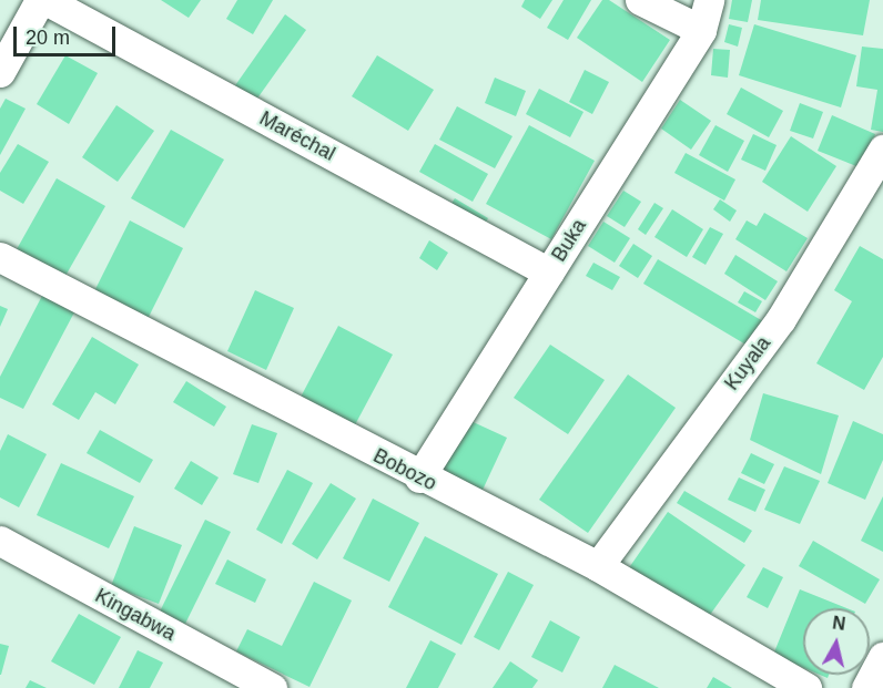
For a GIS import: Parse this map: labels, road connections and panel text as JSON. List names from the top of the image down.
{
  "streets": {
    "street": [
      "Maréchal",
      "Buka",
      "Kuyala",
      "Bobozo",
      "Kingabwa"
    ]
  },
  "crossings": [
    ["Maréchal", "Buka"],
    ["Buka", "Bobozo"],
    ["Kuyala", "Bobozo"]
  ],
  "scale_bar": "20 m",
  "north": "top"
}
